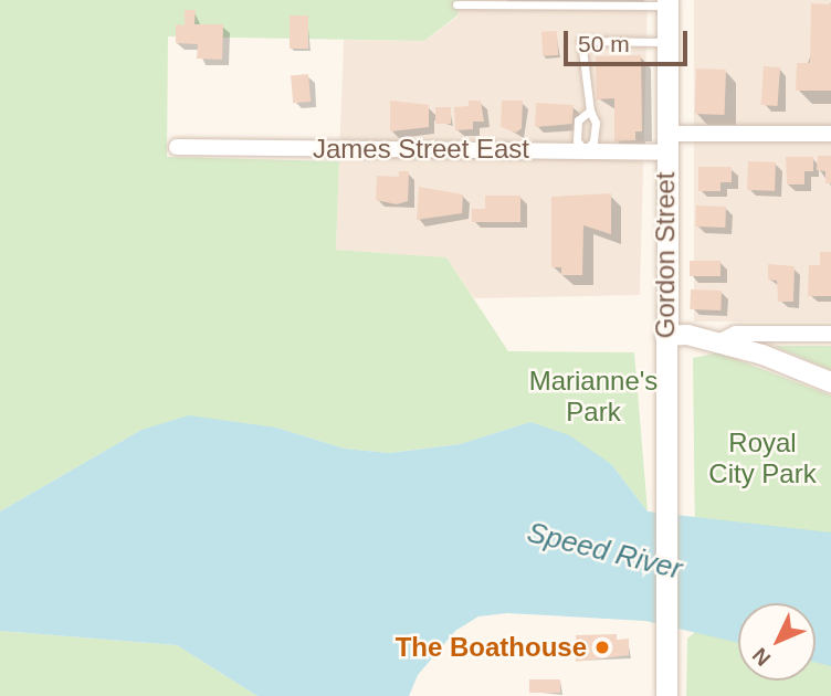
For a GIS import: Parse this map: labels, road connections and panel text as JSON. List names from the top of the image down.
{
  "streets": {
    "main road": ["Gordon Street"],
    "street": ["James Street East"]
  },
  "crossings": [
    ["James Street East", "Gordon Street"]
  ],
  "water": ["Speed River"],
  "parks": ["Marianne's Park", "Royal City Park"],
  "places": ["The Boathouse"],
  "scale_bar": "50 m",
  "north": "bottom left"
}
